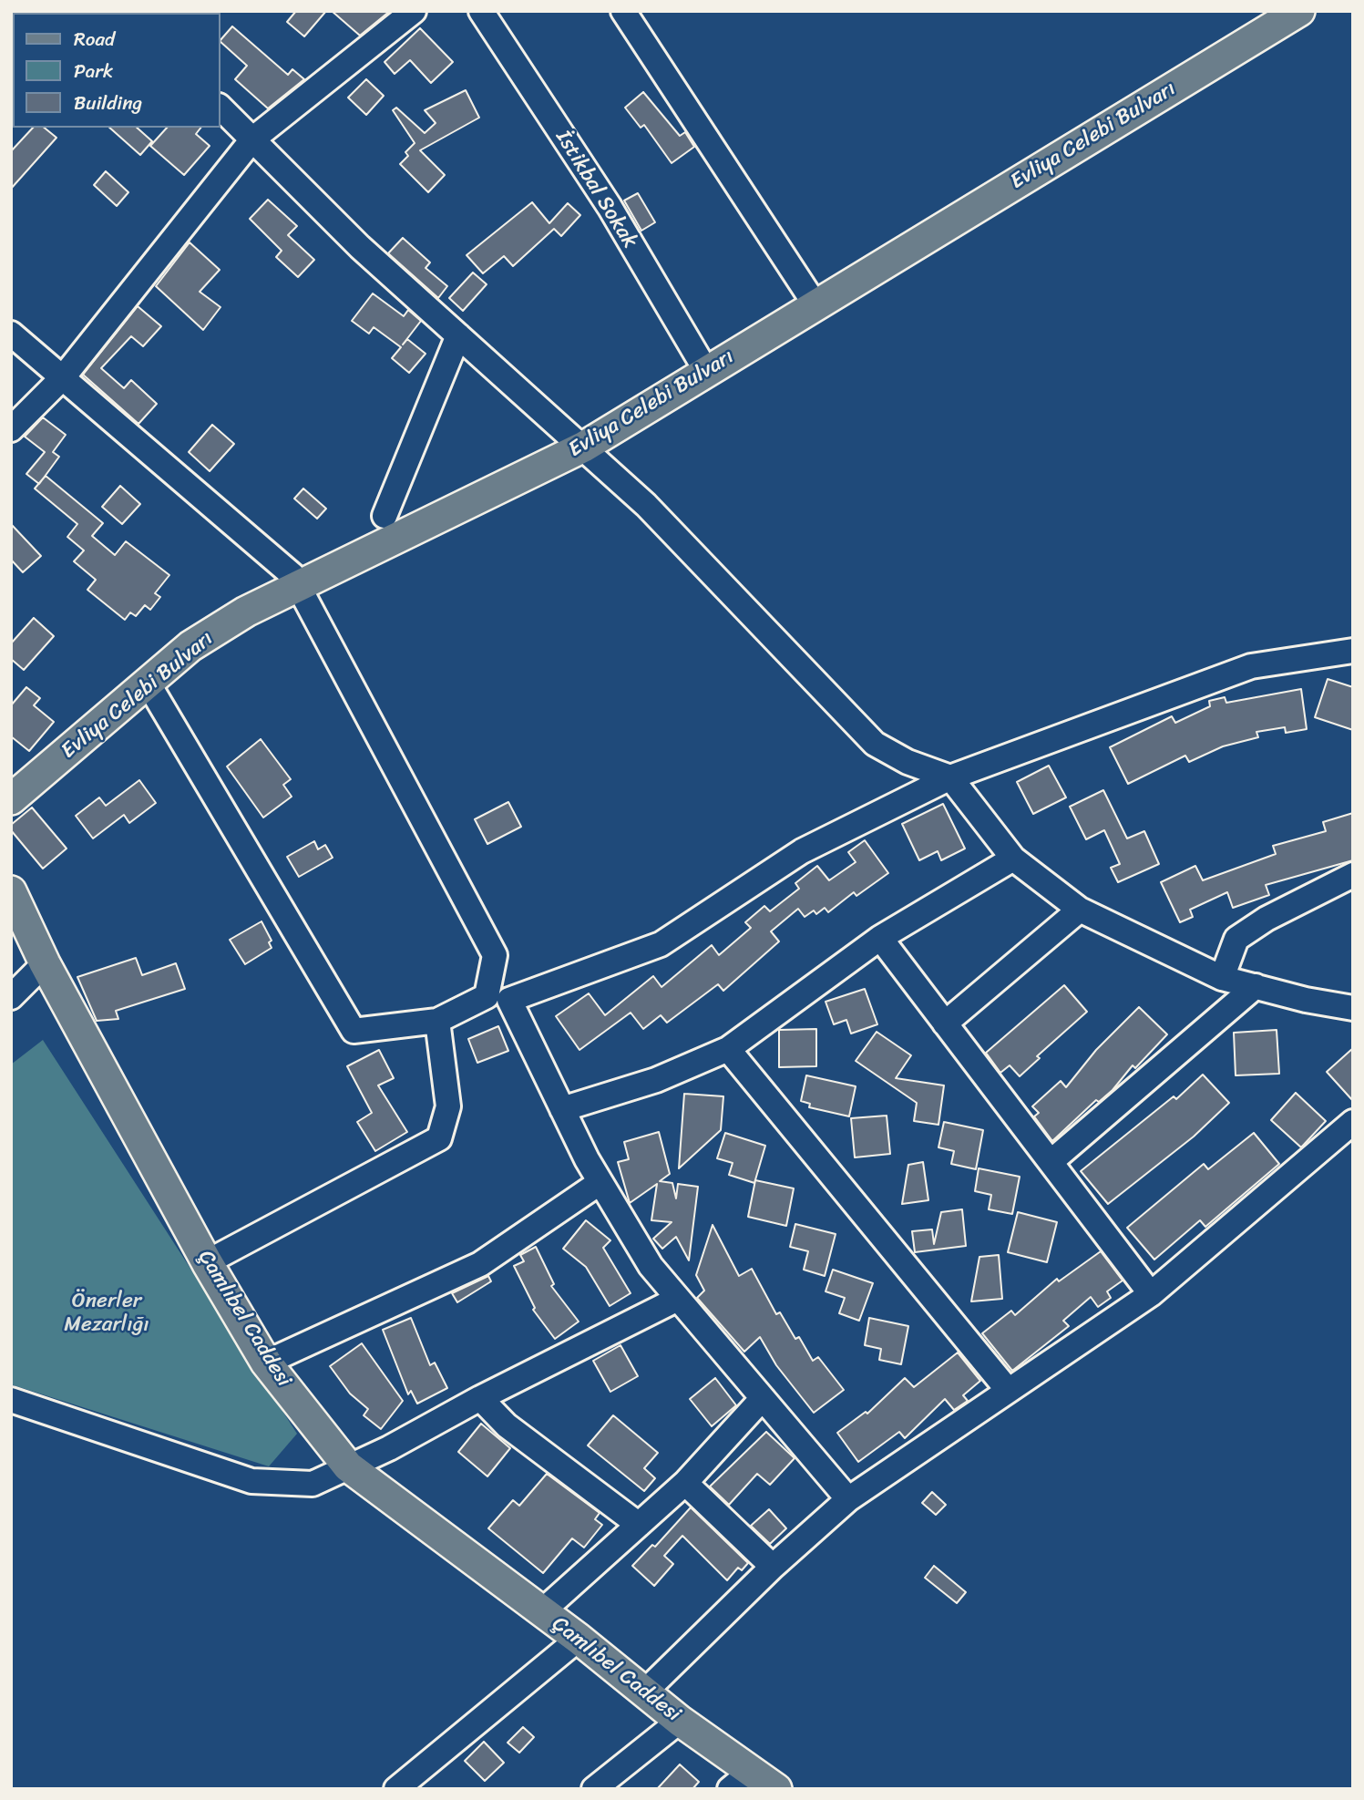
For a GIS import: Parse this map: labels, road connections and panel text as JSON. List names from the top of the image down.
{
  "streets": {
    "main road": ["Evliya Celebi Bulvarı", "Çamlıbel Caddesi"],
    "street": ["İstikbal Sokak"]
  },
  "crossings": [
    ["Evliya Celebi Bulvarı", "İstikbal Sokak"]
  ],
  "parks": ["Önerler Mezarlığı"],
  "legend": ["Road", "Park", "Building"]
}
